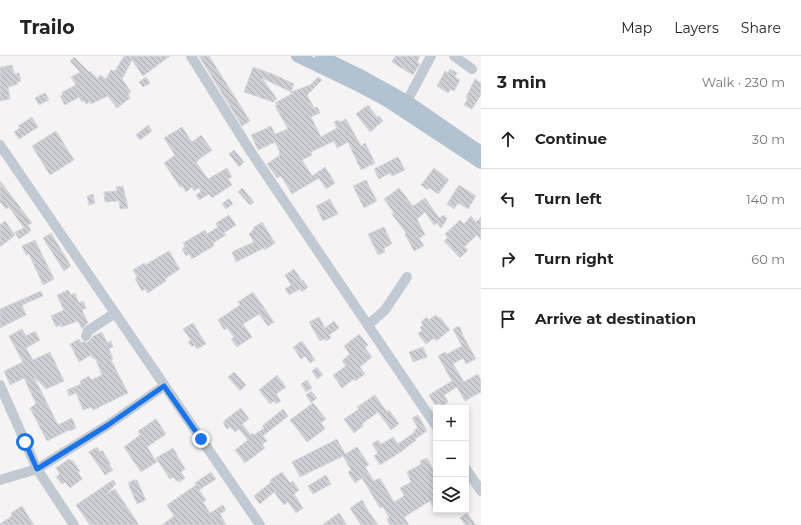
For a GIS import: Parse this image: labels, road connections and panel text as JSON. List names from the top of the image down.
{
  "page": {
    "header": "Trailo",
    "nav": ["Map", "Layers", "Share"],
    "heading": ["3 min", "Walk · 230 m"],
    "list": [
      ["Continue", "30 m"],
      ["Turn left", "140 m"],
      ["Turn right", "60 m"],
      "Arrive at destination"
    ],
    "map_buttons": ["+", "−"]
  }
}
